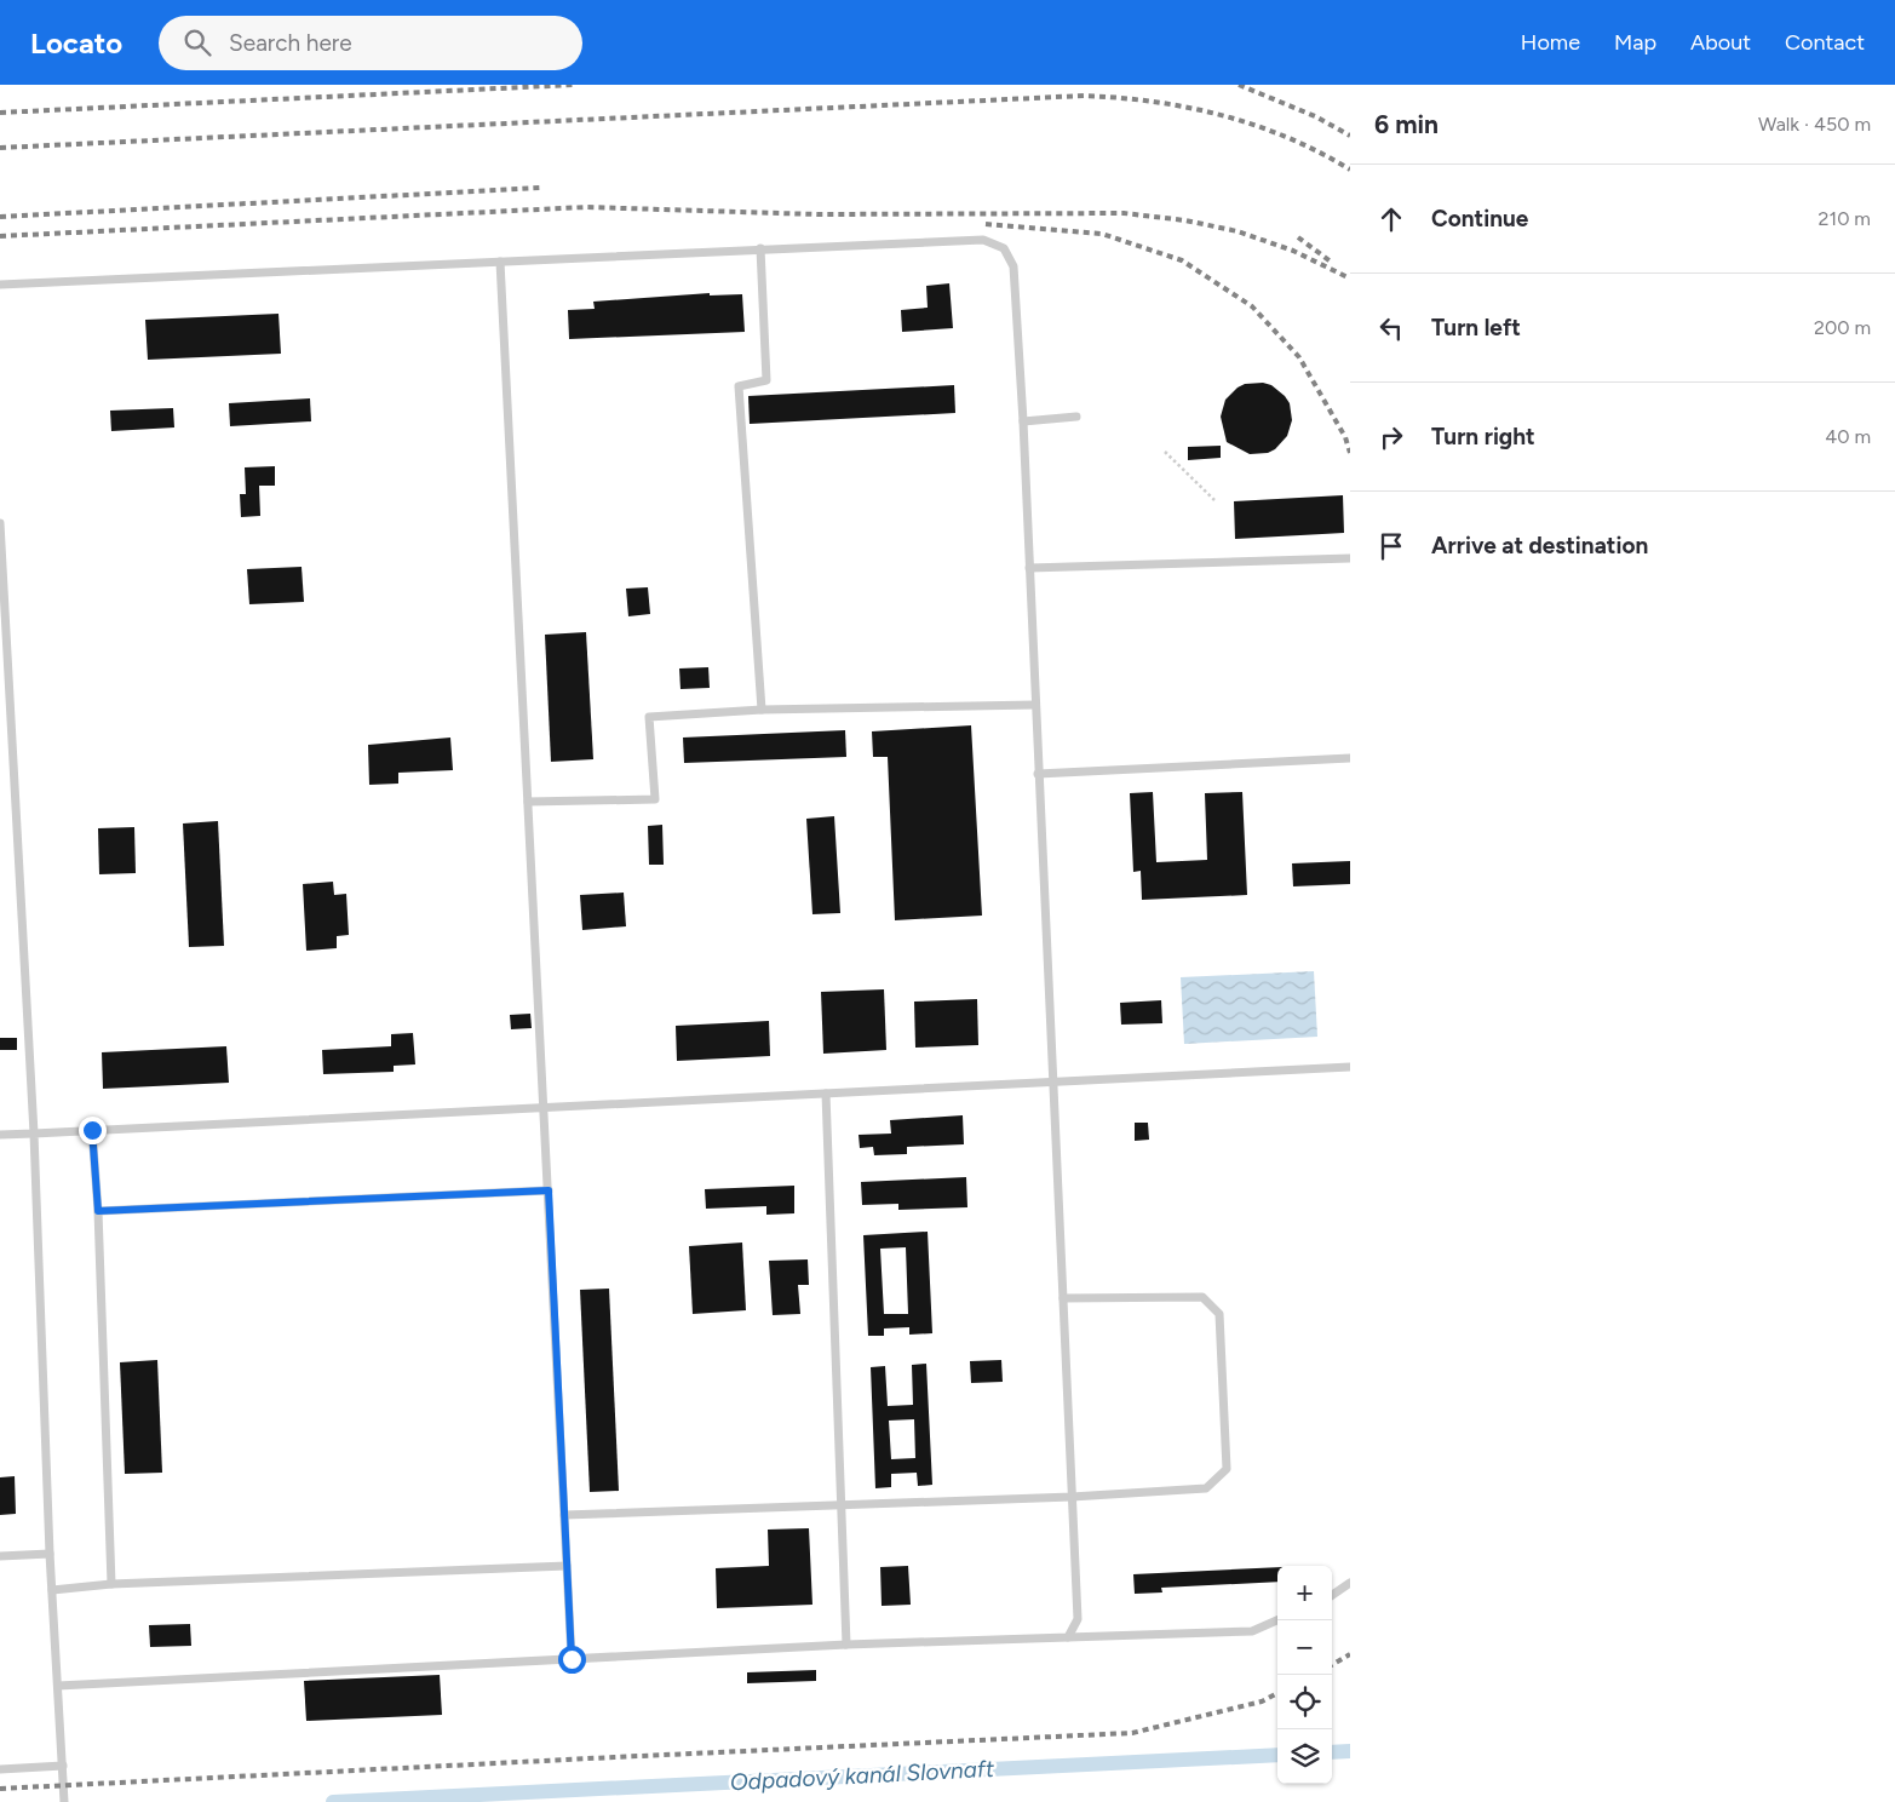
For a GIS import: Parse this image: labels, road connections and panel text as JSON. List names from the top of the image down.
{
  "water": ["Odpadový kanál Slovnaft"],
  "page": {
    "header": "Locato",
    "search": "Search here",
    "nav": [
      "Home",
      "Map",
      "About",
      "Contact"
    ],
    "heading": ["6 min", "Walk · 450 m"],
    "list": [
      ["Continue", "210 m"],
      ["Turn left", "200 m"],
      ["Turn right", "40 m"],
      "Arrive at destination"
    ],
    "map_buttons": ["+", "−"]
  }
}
